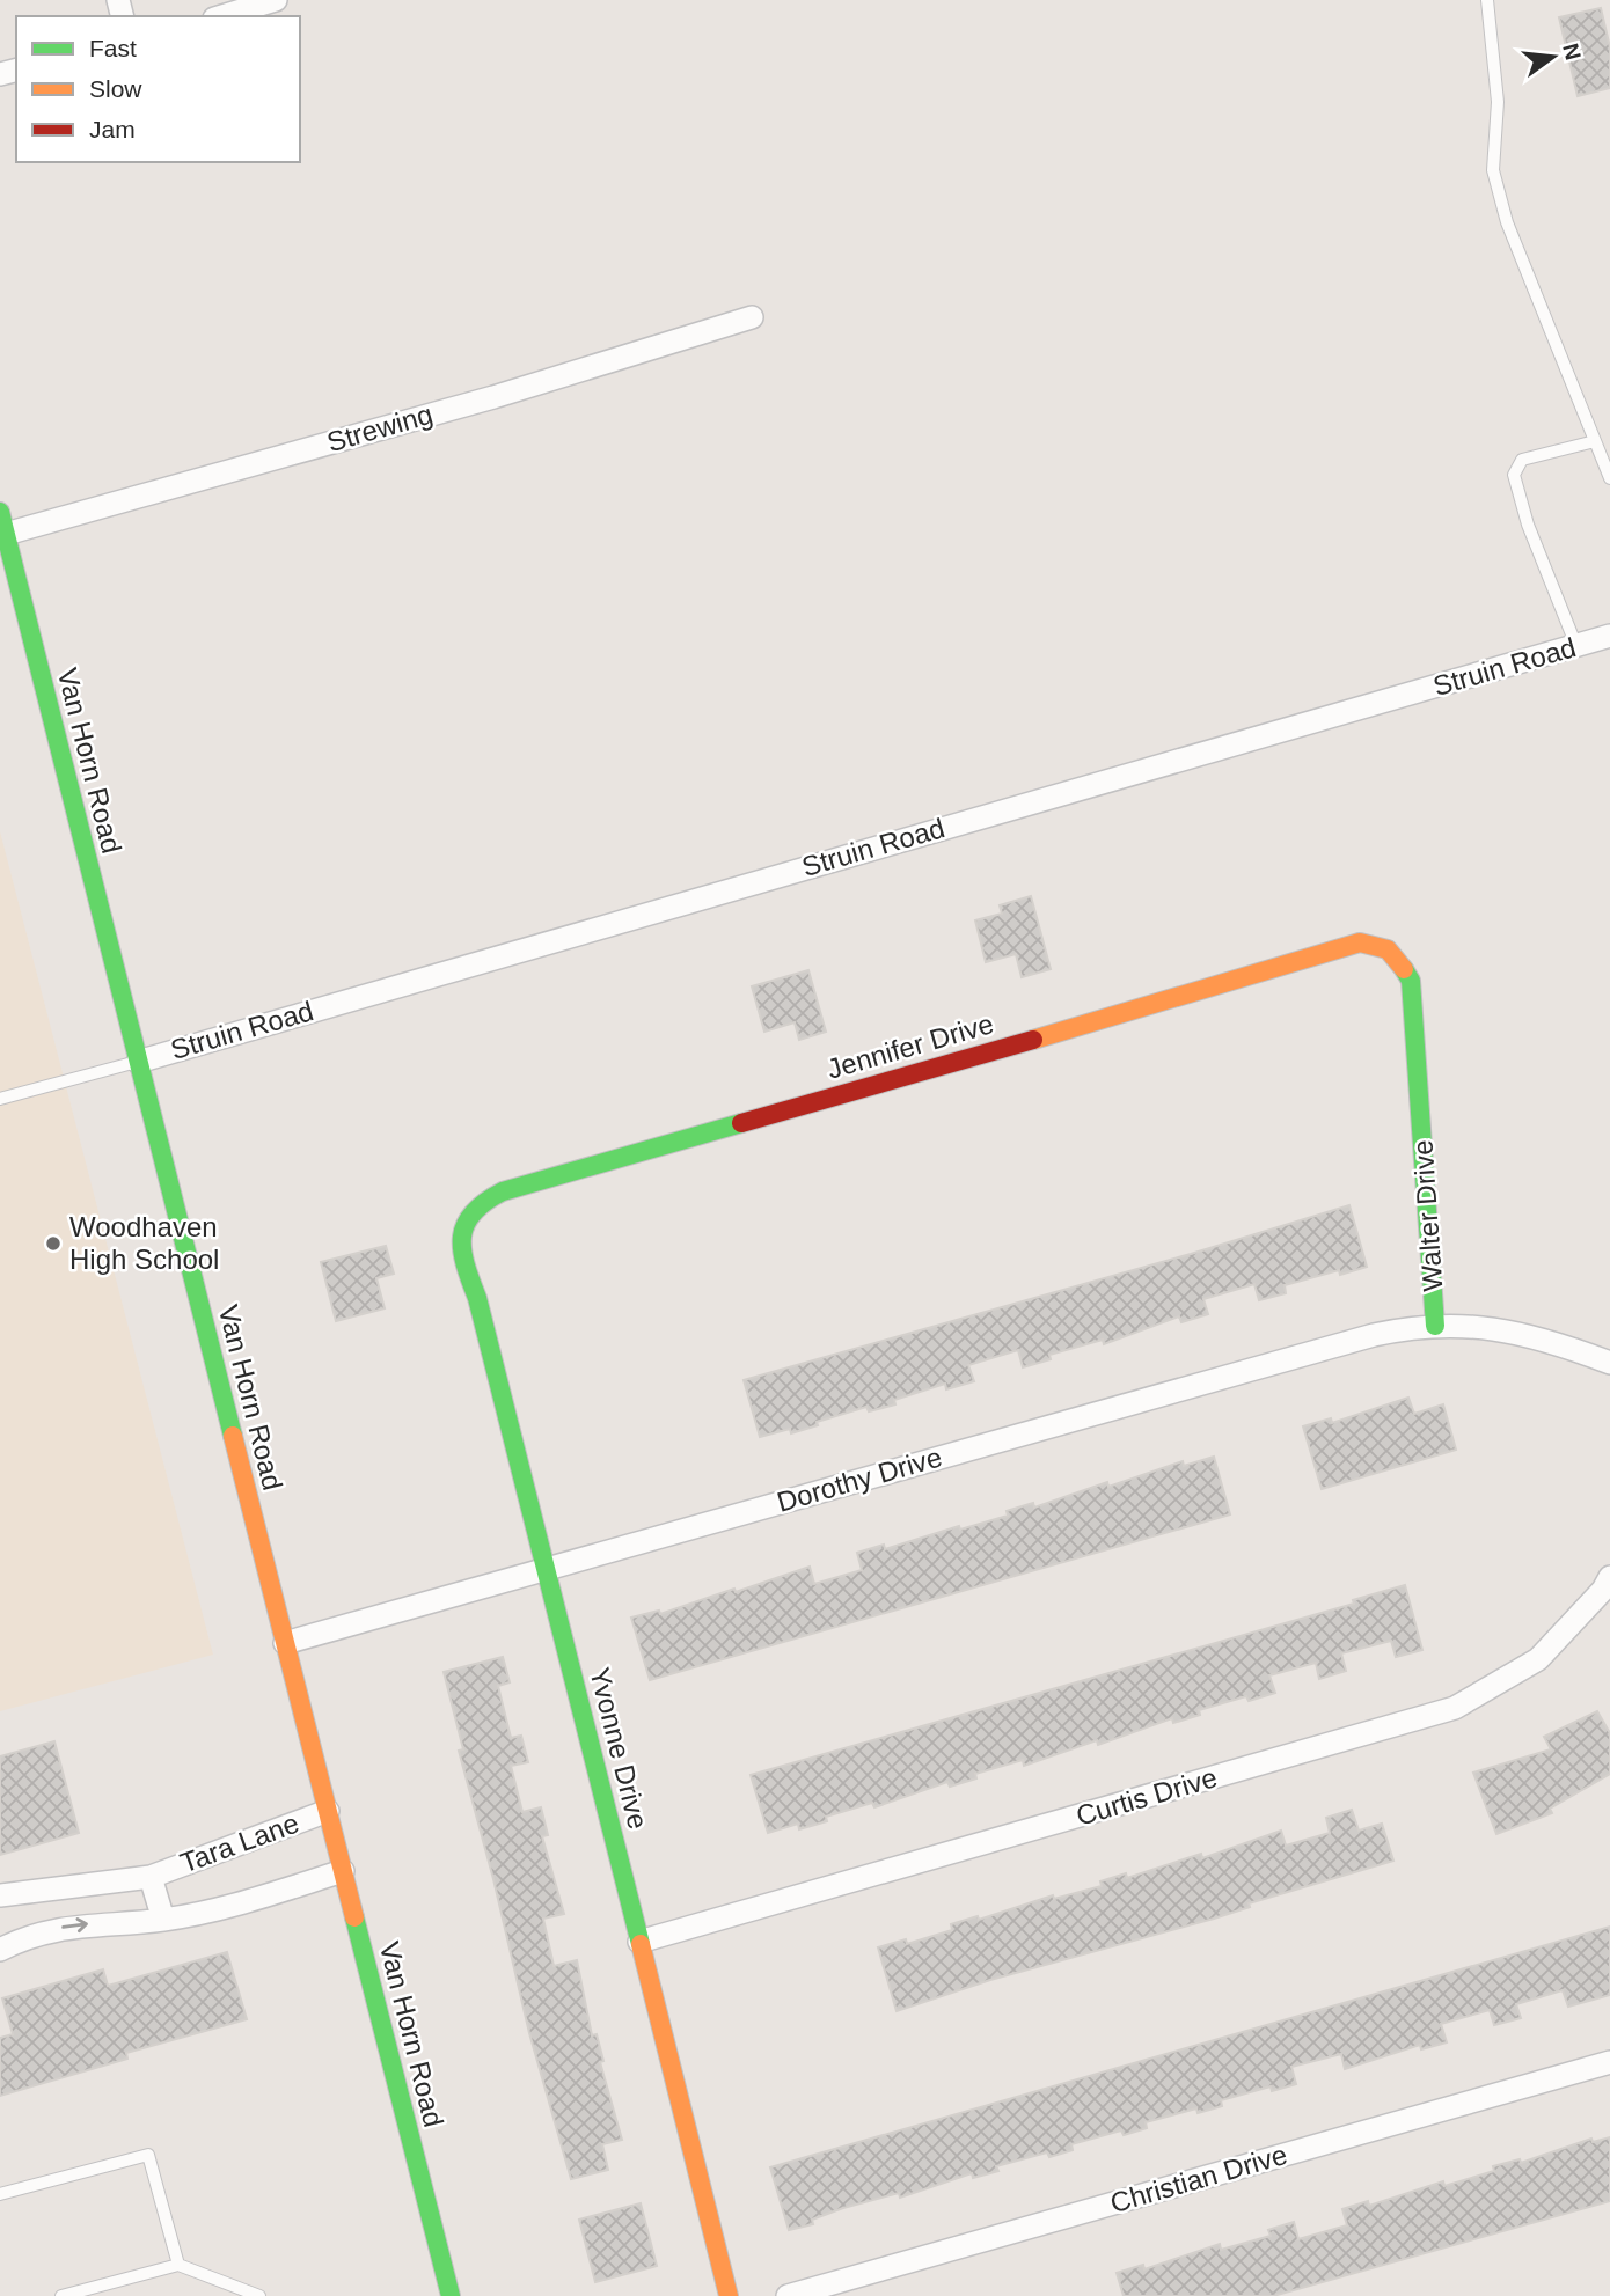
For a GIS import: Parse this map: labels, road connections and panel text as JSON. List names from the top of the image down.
{
  "streets": {
    "street": [
      "Strewing",
      "Struin Road",
      "Van Horn Road",
      "Jennifer Drive",
      "Walter Drive",
      "Dorothy Drive",
      "Yvonne Drive",
      "Curtis Drive",
      "Tara Lane",
      "Christian Drive"
    ]
  },
  "crossings": [
    ["Strewing", "Van Horn Road"],
    ["Struin Road", "Van Horn Road"],
    ["Van Horn Road", "Dorothy Drive"],
    ["Van Horn Road", "Tara Lane"],
    ["Jennifer Drive", "Walter Drive"],
    ["Jennifer Drive", "Yvonne Drive"],
    ["Walter Drive", "Dorothy Drive"],
    ["Dorothy Drive", "Yvonne Drive"],
    ["Yvonne Drive", "Curtis Drive"]
  ],
  "places": ["Woodhaven High School"],
  "legend": ["Fast", "Slow", "Jam"],
  "north": "right"
}
